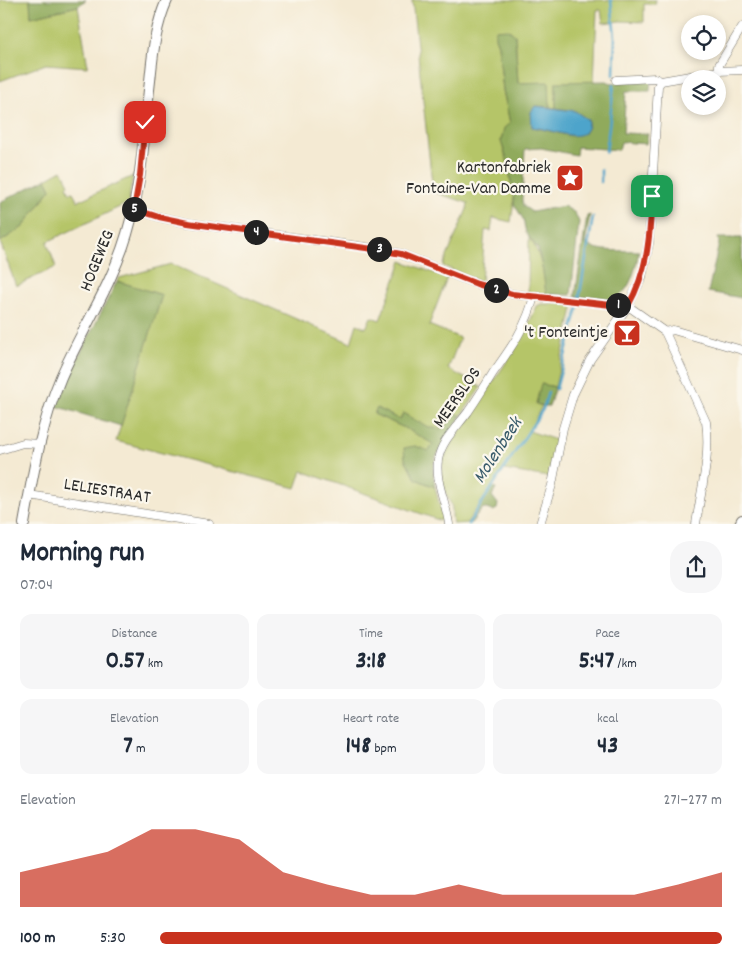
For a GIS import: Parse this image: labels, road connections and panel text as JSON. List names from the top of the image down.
{
  "streets": {
    "street": ["HOGEWEG", "MEERSLOS", "LELIESTRAAT"]
  },
  "crossings": [
    ["HOGEWEG", "LELIESTRAAT"]
  ],
  "water": ["Molenbeek"],
  "places": {
    "place": ["Kartonfabriek Fontaine-Van Damme"],
    "bar": ["'t Fonteintje"]
  },
  "page": {
    "pins": [
      "5",
      "4",
      "3",
      "2",
      "1"
    ],
    "heading": ["Morning run", "07:04"],
    "stats": [
      ["Distance", "0.57 km"],
      ["Time", "3:18"],
      ["Pace", "5:47 /km"],
      ["Elevation", "7 m"],
      ["Heart rate", "148 bpm"],
      ["kcal", "43"]
    ],
    "chart": ["Elevation", "271–277 m"],
    "list": [
      {
        "name": "100 m",
        "note": "5:30"
      }
    ]
  }
}
